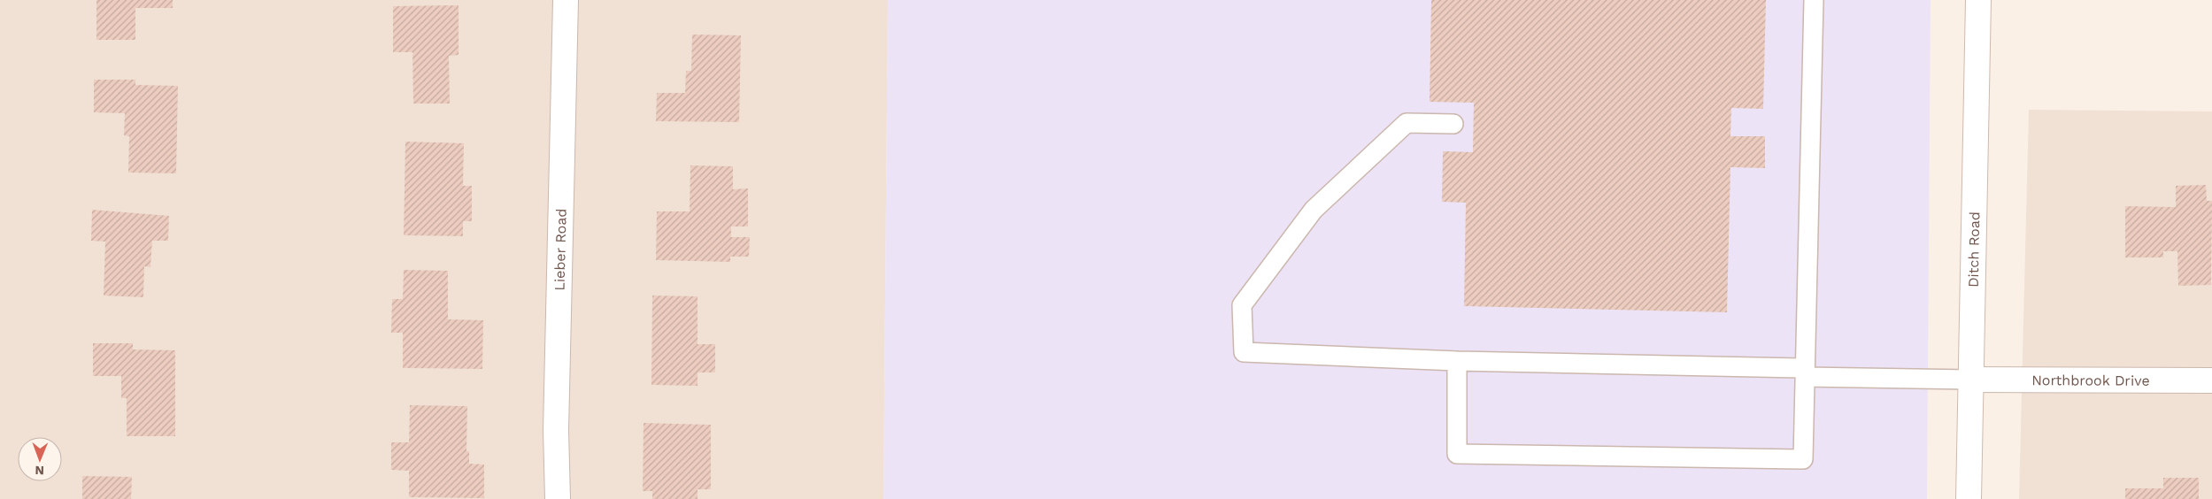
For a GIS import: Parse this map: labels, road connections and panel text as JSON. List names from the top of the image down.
{
  "streets": {
    "street": ["Lieber Road", "Ditch Road", "Northbrook Drive"]
  },
  "crossings": [
    ["Ditch Road", "Northbrook Drive"]
  ],
  "north": "bottom"
}
